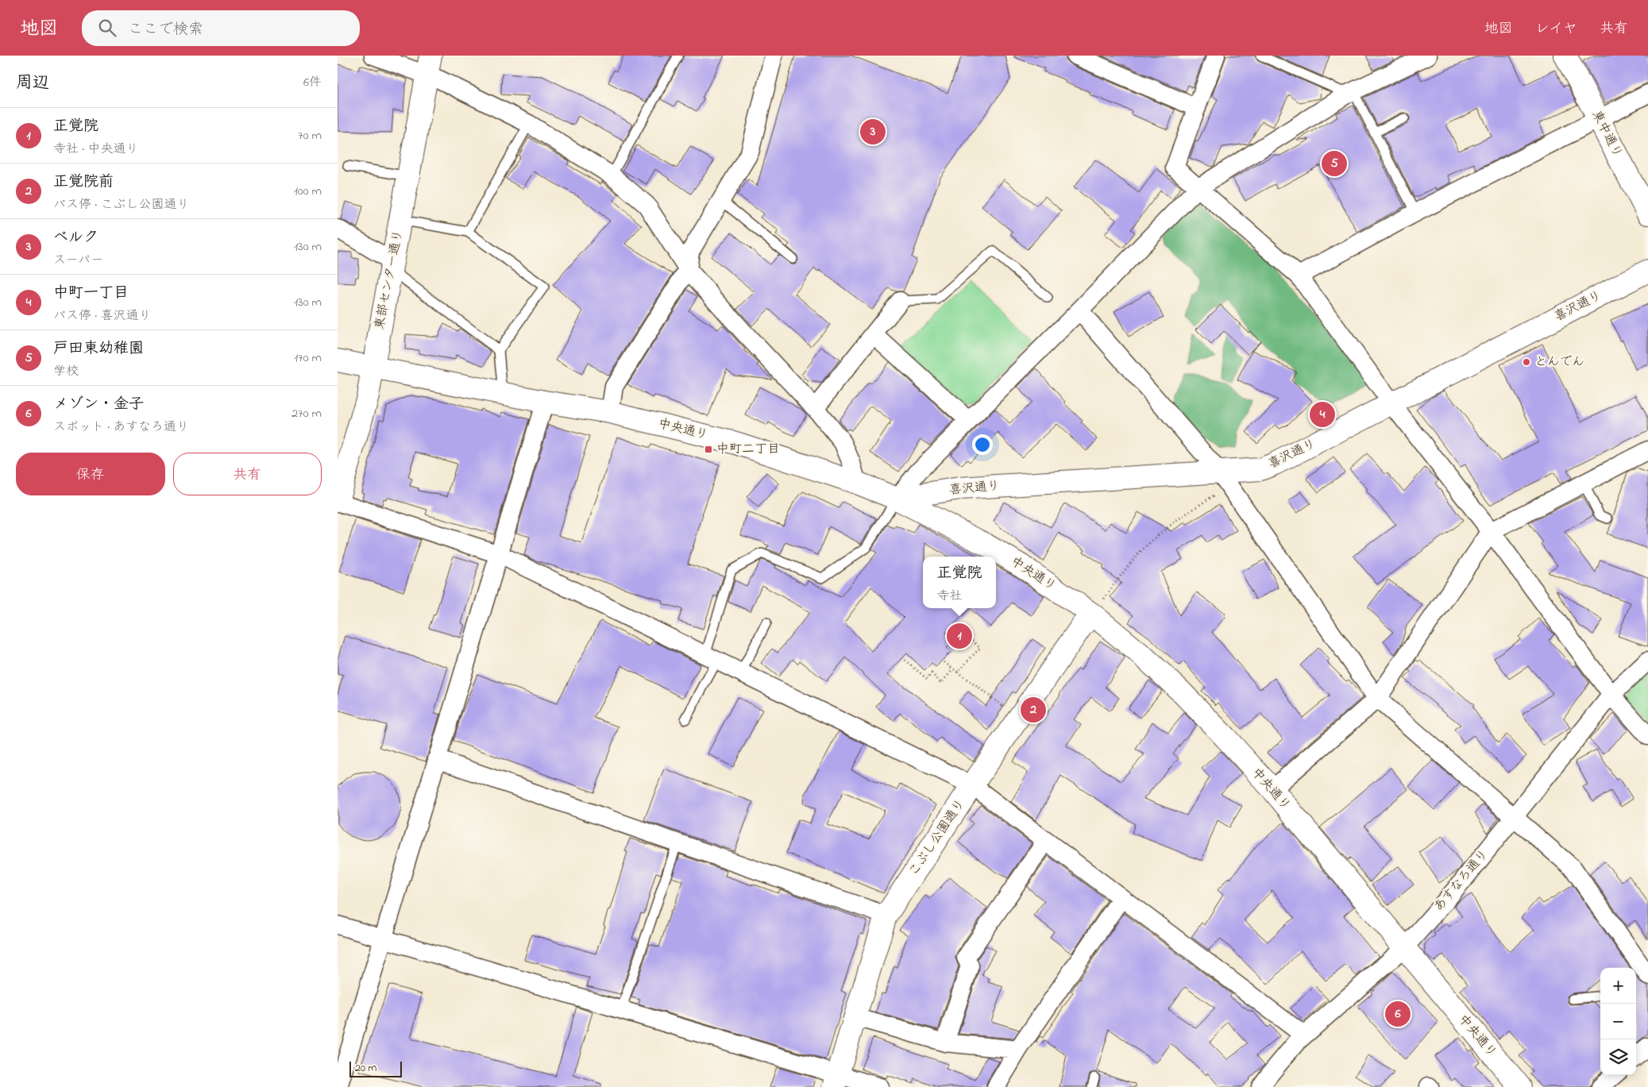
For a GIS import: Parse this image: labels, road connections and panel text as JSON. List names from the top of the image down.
{
  "streets": {
    "street": [
      "東中通り",
      "東部センター通り",
      "喜沢通り",
      "中央通り",
      "こぶし公園通り",
      "あすなろ通り"
    ]
  },
  "crossings": [
    ["東部センター通り", "中央通り"],
    ["喜沢通り", "中央通り"],
    ["中央通り", "こぶし公園通り"],
    ["中央通り", "あすなろ通り"]
  ],
  "places": {
    "other": ["とんでん"],
    "transit": ["中町二丁目"]
  },
  "scale_bar": "20 m",
  "page": {
    "header": "地図",
    "search": "ここで検索",
    "nav": ["地図", "レイヤ", "共有"],
    "heading": ["周辺", "6件"],
    "list": [
      {
        "mark": "1",
        "name": "正覚院",
        "note": "寺社 · 中央通り",
        "value": "70 m"
      },
      {
        "mark": "2",
        "name": "正覚院前",
        "note": "バス停 · こぶし公園通り",
        "value": "100 m"
      },
      {
        "mark": "3",
        "name": "ベルク",
        "note": "スーパー",
        "value": "130 m"
      },
      {
        "mark": "4",
        "name": "中町一丁目",
        "note": "バス停 · 喜沢通り",
        "value": "130 m"
      },
      {
        "mark": "5",
        "name": "戸田東幼稚園",
        "note": "学校",
        "value": "170 m"
      },
      {
        "mark": "6",
        "name": "メゾン・金子",
        "note": "スポット · あすなろ通り",
        "value": "270 m"
      }
    ],
    "pins": [
      "3",
      "5",
      "4",
      "1",
      "2",
      "6"
    ],
    "buttons": ["保存", "共有"],
    "popup": ["正覚院", "寺社"],
    "map_buttons": ["+", "−"],
    "scale": "20 m"
  }
}
